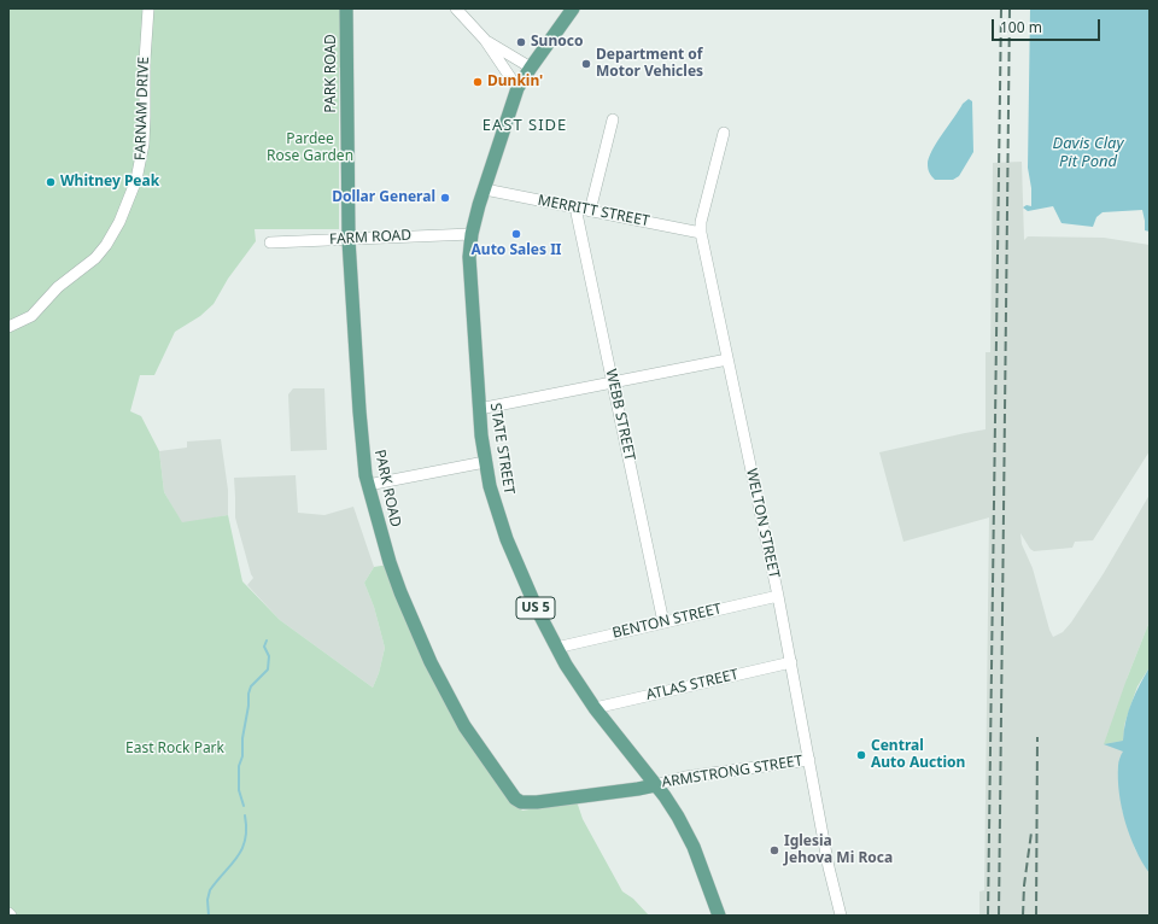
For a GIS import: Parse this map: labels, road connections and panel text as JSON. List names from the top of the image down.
{
  "streets": {
    "main road": ["PARK ROAD", "STATE STREET", "US 5"],
    "street": [
      "FARNAM DRIVE",
      "MERRITT STREET",
      "FARM ROAD",
      "WEBB STREET",
      "WELTON STREET",
      "BENTON STREET",
      "ATLAS STREET",
      "ARMSTRONG STREET"
    ]
  },
  "crossings": [
    ["PARK ROAD", "FARM ROAD"],
    ["PARK ROAD", "STATE STREET"],
    ["PARK ROAD", "ARMSTRONG STREET"],
    ["MERRITT STREET", "WEBB STREET"],
    ["MERRITT STREET", "STATE STREET"],
    ["MERRITT STREET", "WELTON STREET"],
    ["FARM ROAD", "STATE STREET"],
    ["WEBB STREET", "BENTON STREET"],
    ["STATE STREET", "BENTON STREET"],
    ["STATE STREET", "ATLAS STREET"],
    ["STATE STREET", "ARMSTRONG STREET"],
    ["WELTON STREET", "BENTON STREET"],
    ["WELTON STREET", "ATLAS STREET"],
    ["WELTON STREET", "ARMSTRONG STREET"]
  ],
  "districts": ["EAST SIDE"],
  "water": ["Davis Clay Pit Pond"],
  "parks": ["Pardee Rose Garden", "East Rock Park"],
  "places": [
    "Sunoco",
    "Department of Motor Vehicles",
    "Dunkin'",
    "Whitney Peak",
    "Dollar General",
    "Auto Sales II",
    "Central Auto Auction",
    "Iglesia Jehova Mi Roca"
  ],
  "scale_bar": "100 m"
}
